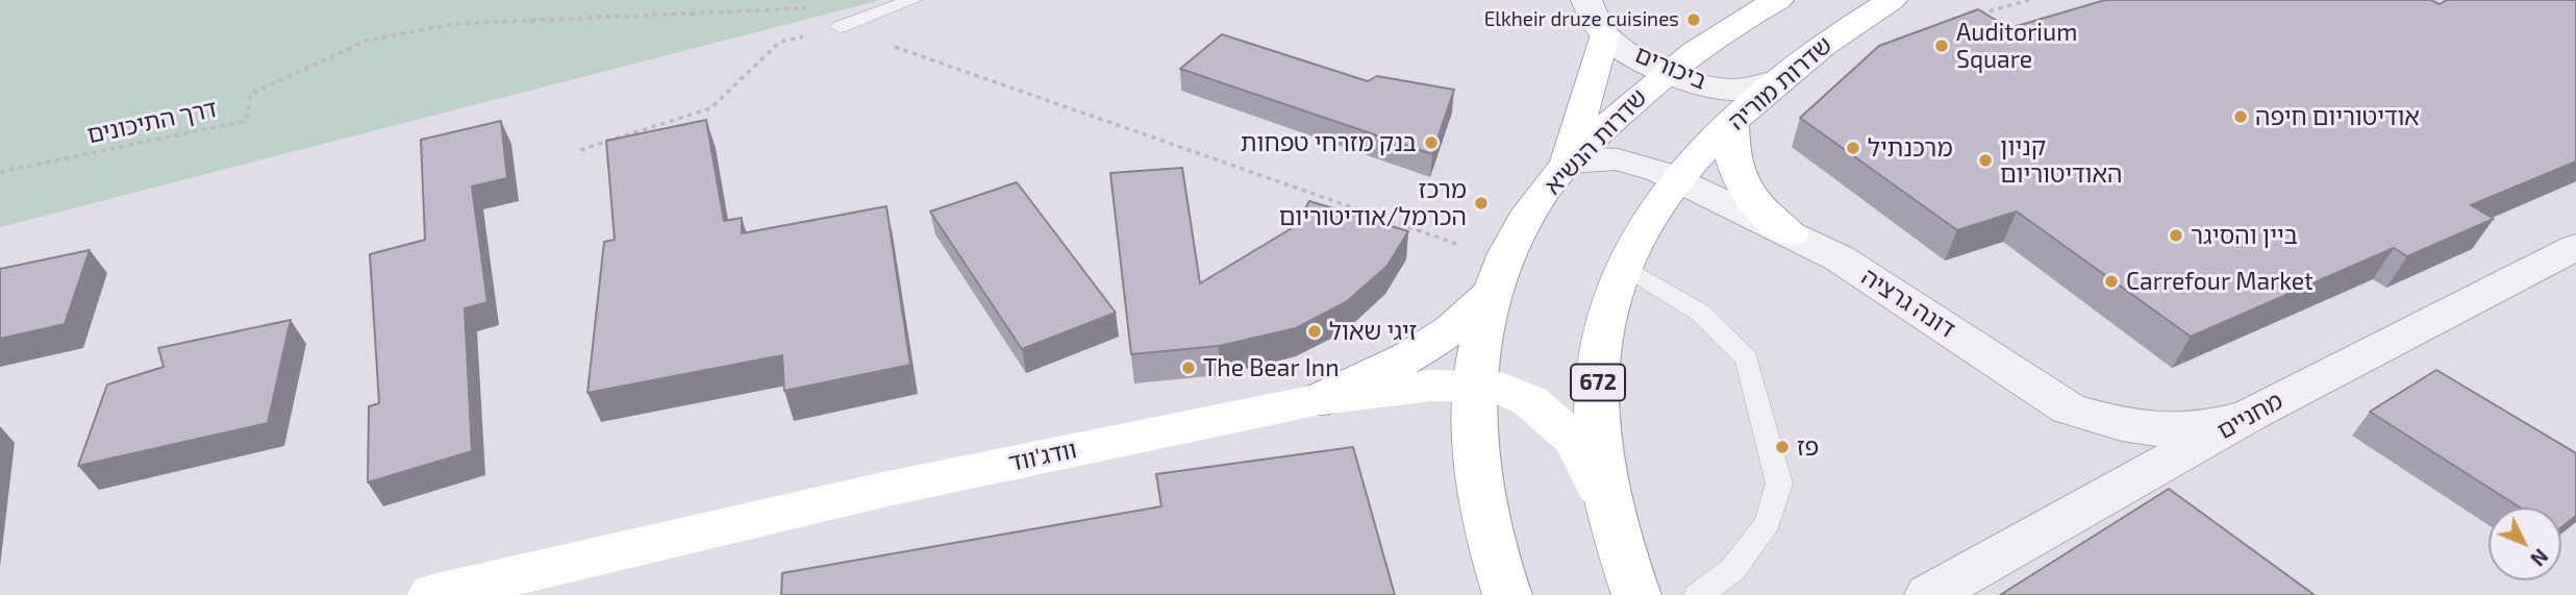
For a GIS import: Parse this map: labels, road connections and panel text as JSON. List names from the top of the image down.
{
  "streets": {
    "main road": [
      "שדרות מוריה",
      "שדרות הנשיא",
      "672",
      "וודג'ווד"
    ],
    "street": ["ביכורים", "דונה גרציה", "מחניים"],
    "path": ["דרך התיכונים"]
  },
  "crossings": [
    ["ביכורים", "שדרות מוריה"],
    ["ביכורים", "שדרות הנשיא"],
    ["שדרות מוריה", "דונה גרציה"],
    ["שדרות מוריה", "672"],
    ["שדרות הנשיא", "דונה גרציה"],
    ["שדרות הנשיא", "וודג'ווד"],
    ["דונה גרציה", "672"],
    ["דונה גרציה", "מחניים"],
    ["672", "וודג'ווד"]
  ],
  "places": [
    "Elkheir druze cuisines",
    "Auditorium Square",
    "אודיטוריום חיפה",
    "בנק מזרחי טפחות",
    "מרכנתיל",
    "קניון האודיטוריום",
    "מרכז הכרמל/אודיטוריום",
    "ביין והסיגר",
    "Carrefour Market",
    "זיגי שאול",
    "The Bear Inn",
    "פז"
  ],
  "north": "bottom right"
}
